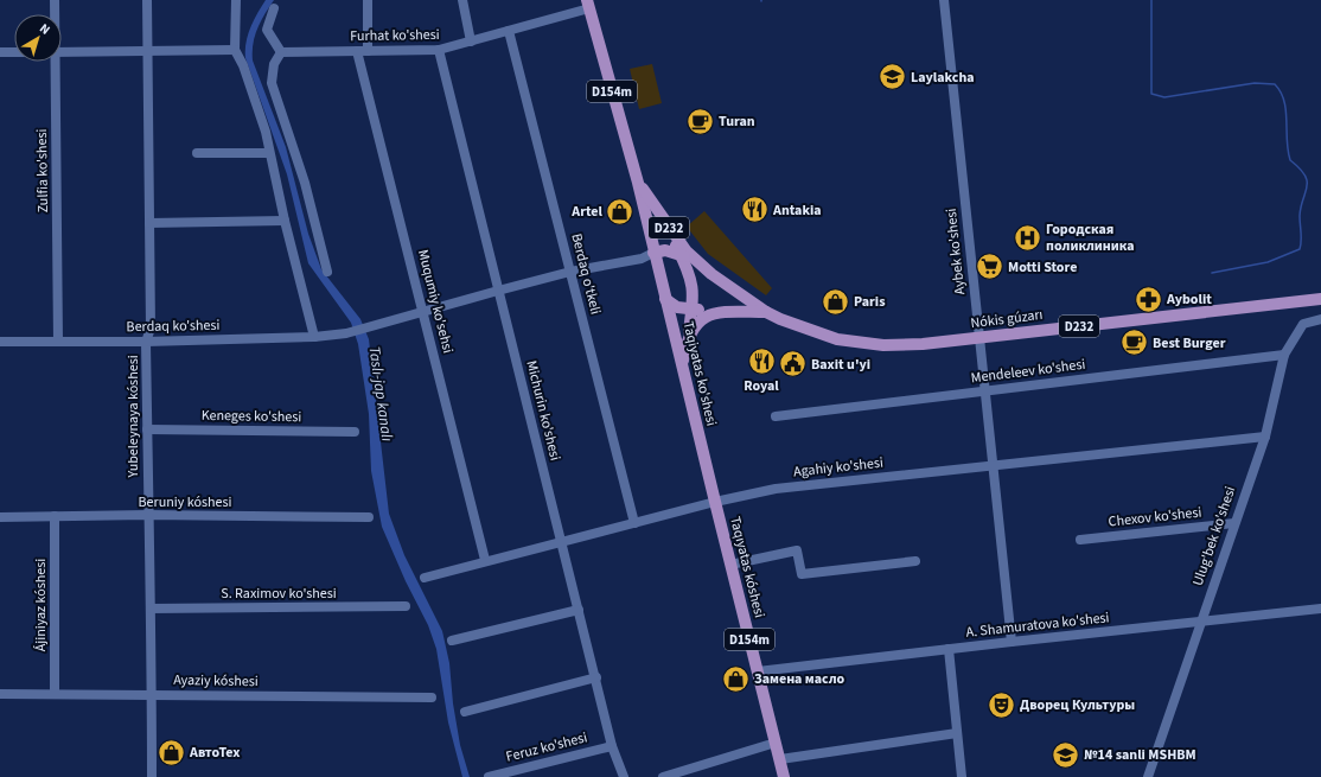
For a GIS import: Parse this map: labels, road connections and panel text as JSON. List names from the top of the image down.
{
  "streets": {
    "main road": [
      "D154m",
      "D232",
      "Nókis gúzarı",
      "Taqiyatas ko'shesi",
      "Taqıyatas kóshesi"
    ],
    "street": [
      "Furhat ko'shesi",
      "Zulfia ko'shesi",
      "Aybek ko'shesi",
      "Berdaq o'tkeli",
      "Muqumiy ko'sehsi",
      "Berdaq ko'shesi",
      "Mendeleev ko'shesi",
      "Michurin ko'shesi",
      "Yubeleynaya kóshesi",
      "Keneges ko'shesi",
      "Agahiy ko'shesi",
      "Beruniy kóshesi",
      "Chexov ko'shesi",
      "Ulug'bek ko'shesi",
      "S. Raximov ko'shesi",
      "Ájiniyaz kóshesi",
      "A. Shamuratova ko'shesi",
      "Ayaziy kóshesi",
      "Feruz ko'shesi"
    ]
  },
  "crossings": [
    ["Furhat ko'shesi", "D154m"],
    ["Furhat ko'shesi", "Berdaq o'tkeli"],
    ["Furhat ko'shesi", "Muqumiy ko'sehsi"],
    ["Furhat ko'shesi", "Michurin ko'shesi"],
    ["D154m", "D232"],
    ["D154m", "Berdaq ko'shesi"],
    ["D154m", "Taqiyatas ko'shesi"],
    ["Zulfia ko'shesi", "Berdaq ko'shesi"],
    ["D232", "Nókis gúzarı"],
    ["D232", "Berdaq ko'shesi"],
    ["D232", "Taqiyatas ko'shesi"],
    ["Aybek ko'shesi", "Nókis gúzarı"],
    ["Aybek ko'shesi", "Mendeleev ko'shesi"],
    ["Aybek ko'shesi", "Agahiy ko'shesi"],
    ["Aybek ko'shesi", "A. Shamuratova ko'shesi"],
    ["Berdaq o'tkeli", "Berdaq ko'shesi"],
    ["Berdaq o'tkeli", "Agahiy ko'shesi"],
    ["Muqumiy ko'sehsi", "Berdaq ko'shesi"],
    ["Muqumiy ko'sehsi", "Agahiy ko'shesi"],
    ["Berdaq ko'shesi", "Taqiyatas ko'shesi"],
    ["Berdaq ko'shesi", "Michurin ko'shesi"],
    ["Berdaq ko'shesi", "Yubeleynaya kóshesi"],
    ["Mendeleev ko'shesi", "Ulug'bek ko'shesi"],
    ["Taqiyatas ko'shesi", "Agahiy ko'shesi"],
    ["Taqiyatas ko'shesi", "Taqıyatas kóshesi"],
    ["Michurin ko'shesi", "Agahiy ko'shesi"],
    ["Michurin ko'shesi", "Feruz ko'shesi"],
    ["Yubeleynaya kóshesi", "Keneges ko'shesi"],
    ["Yubeleynaya kóshesi", "Beruniy kóshesi"],
    ["Yubeleynaya kóshesi", "S. Raximov ko'shesi"],
    ["Yubeleynaya kóshesi", "Ayaziy kóshesi"],
    ["Agahiy ko'shesi", "Ulug'bek ko'shesi"],
    ["Agahiy ko'shesi", "Taqıyatas kóshesi"],
    ["Beruniy kóshesi", "Ájiniyaz kóshesi"],
    ["Chexov ko'shesi", "Ulug'bek ko'shesi"],
    ["Ulug'bek ko'shesi", "A. Shamuratova ko'shesi"],
    ["Taqıyatas kóshesi", "A. Shamuratova ko'shesi"],
    ["Ájiniyaz kóshesi", "Ayaziy kóshesi"]
  ],
  "water": ["Taslı-jap kanalı"],
  "places": {
    "school or university": ["Laylakcha", "№14 sanli MSHBM"],
    "cafe": ["Turan", "Best Burger"],
    "restaurant": ["Antakia", "Royal"],
    "shop": [
      "Artel",
      "Paris",
      "Замена масло",
      "АвтоТех"
    ],
    "hospital": ["Городская поликлиника"],
    "supermarket": ["Motti Store"],
    "pharmacy": ["Aybolit"],
    "public building": ["Baxit u'yi"],
    "theatre": ["Дворец Культуры"]
  },
  "north": "top right"
}
